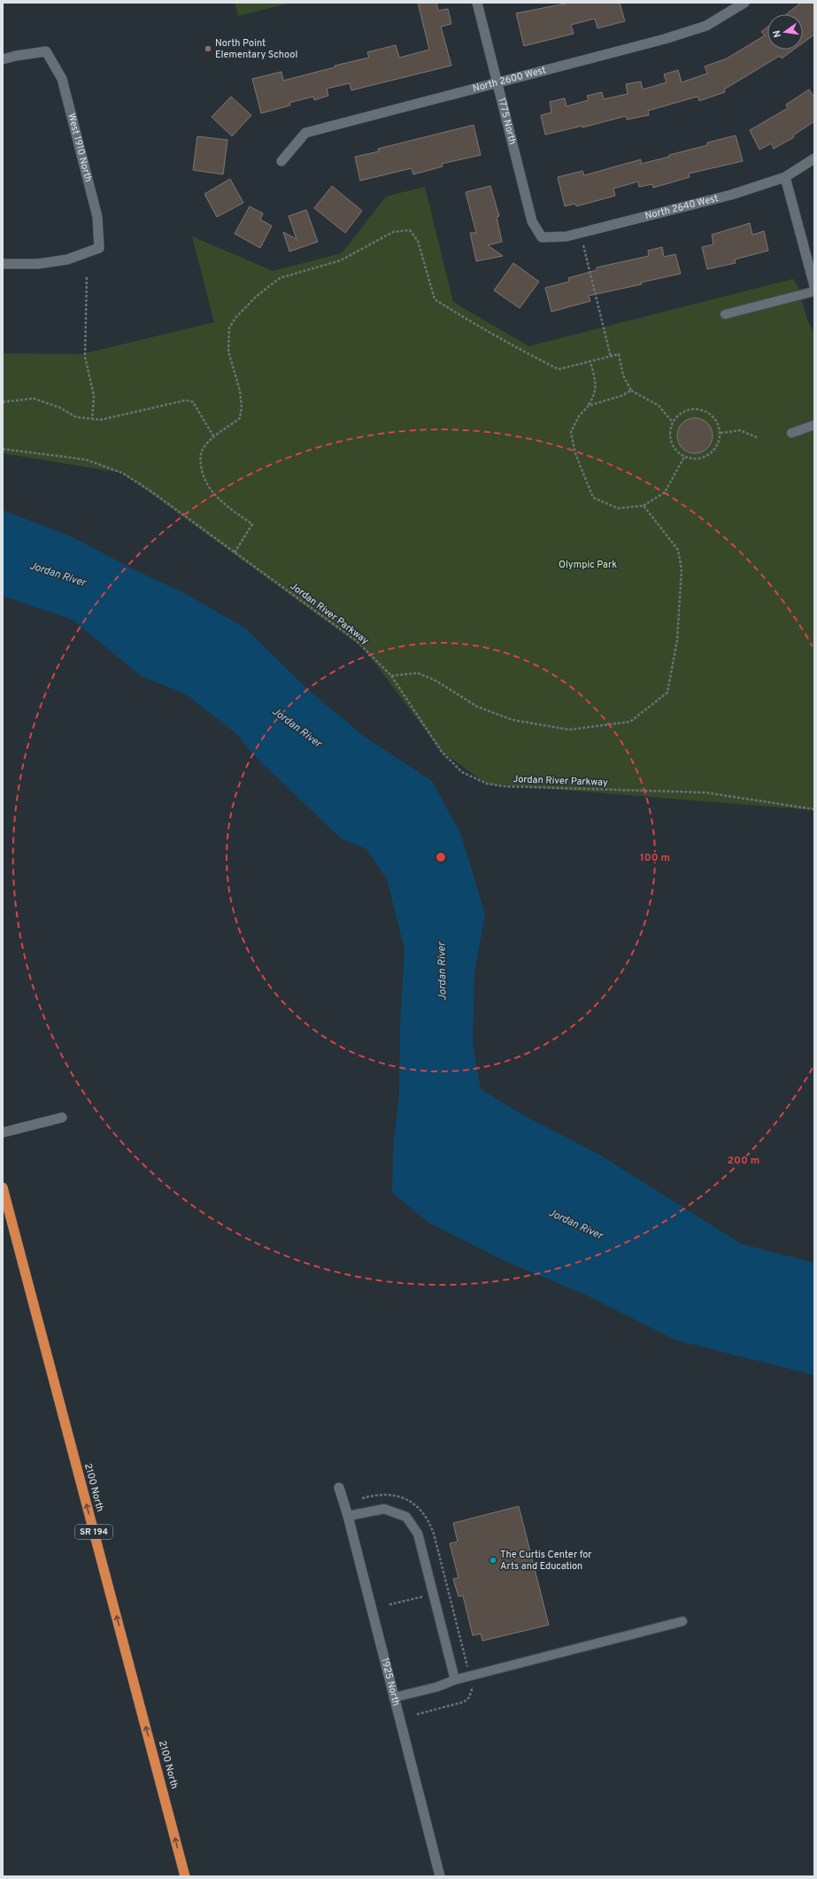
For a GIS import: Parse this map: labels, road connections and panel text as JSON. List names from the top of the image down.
{
  "streets": {
    "highway": ["2100 North", "SR 194"],
    "street": [
      "North 2600 West",
      "1775 North",
      "West 1910 North",
      "North 2640 West",
      "1925 North"
    ],
    "path": ["Jordan River Parkway"]
  },
  "crossings": [
    ["North 2600 West", "1775 North"],
    ["1775 North", "North 2640 West"]
  ],
  "one_way": ["2100 North"],
  "water": ["Jordan River"],
  "parks": ["Olympic Park"],
  "places": ["North Point Elementary School", "The Curtis Center for Arts and Education"],
  "north": "left",
  "rings": ["100 m", "200 m"]
}
